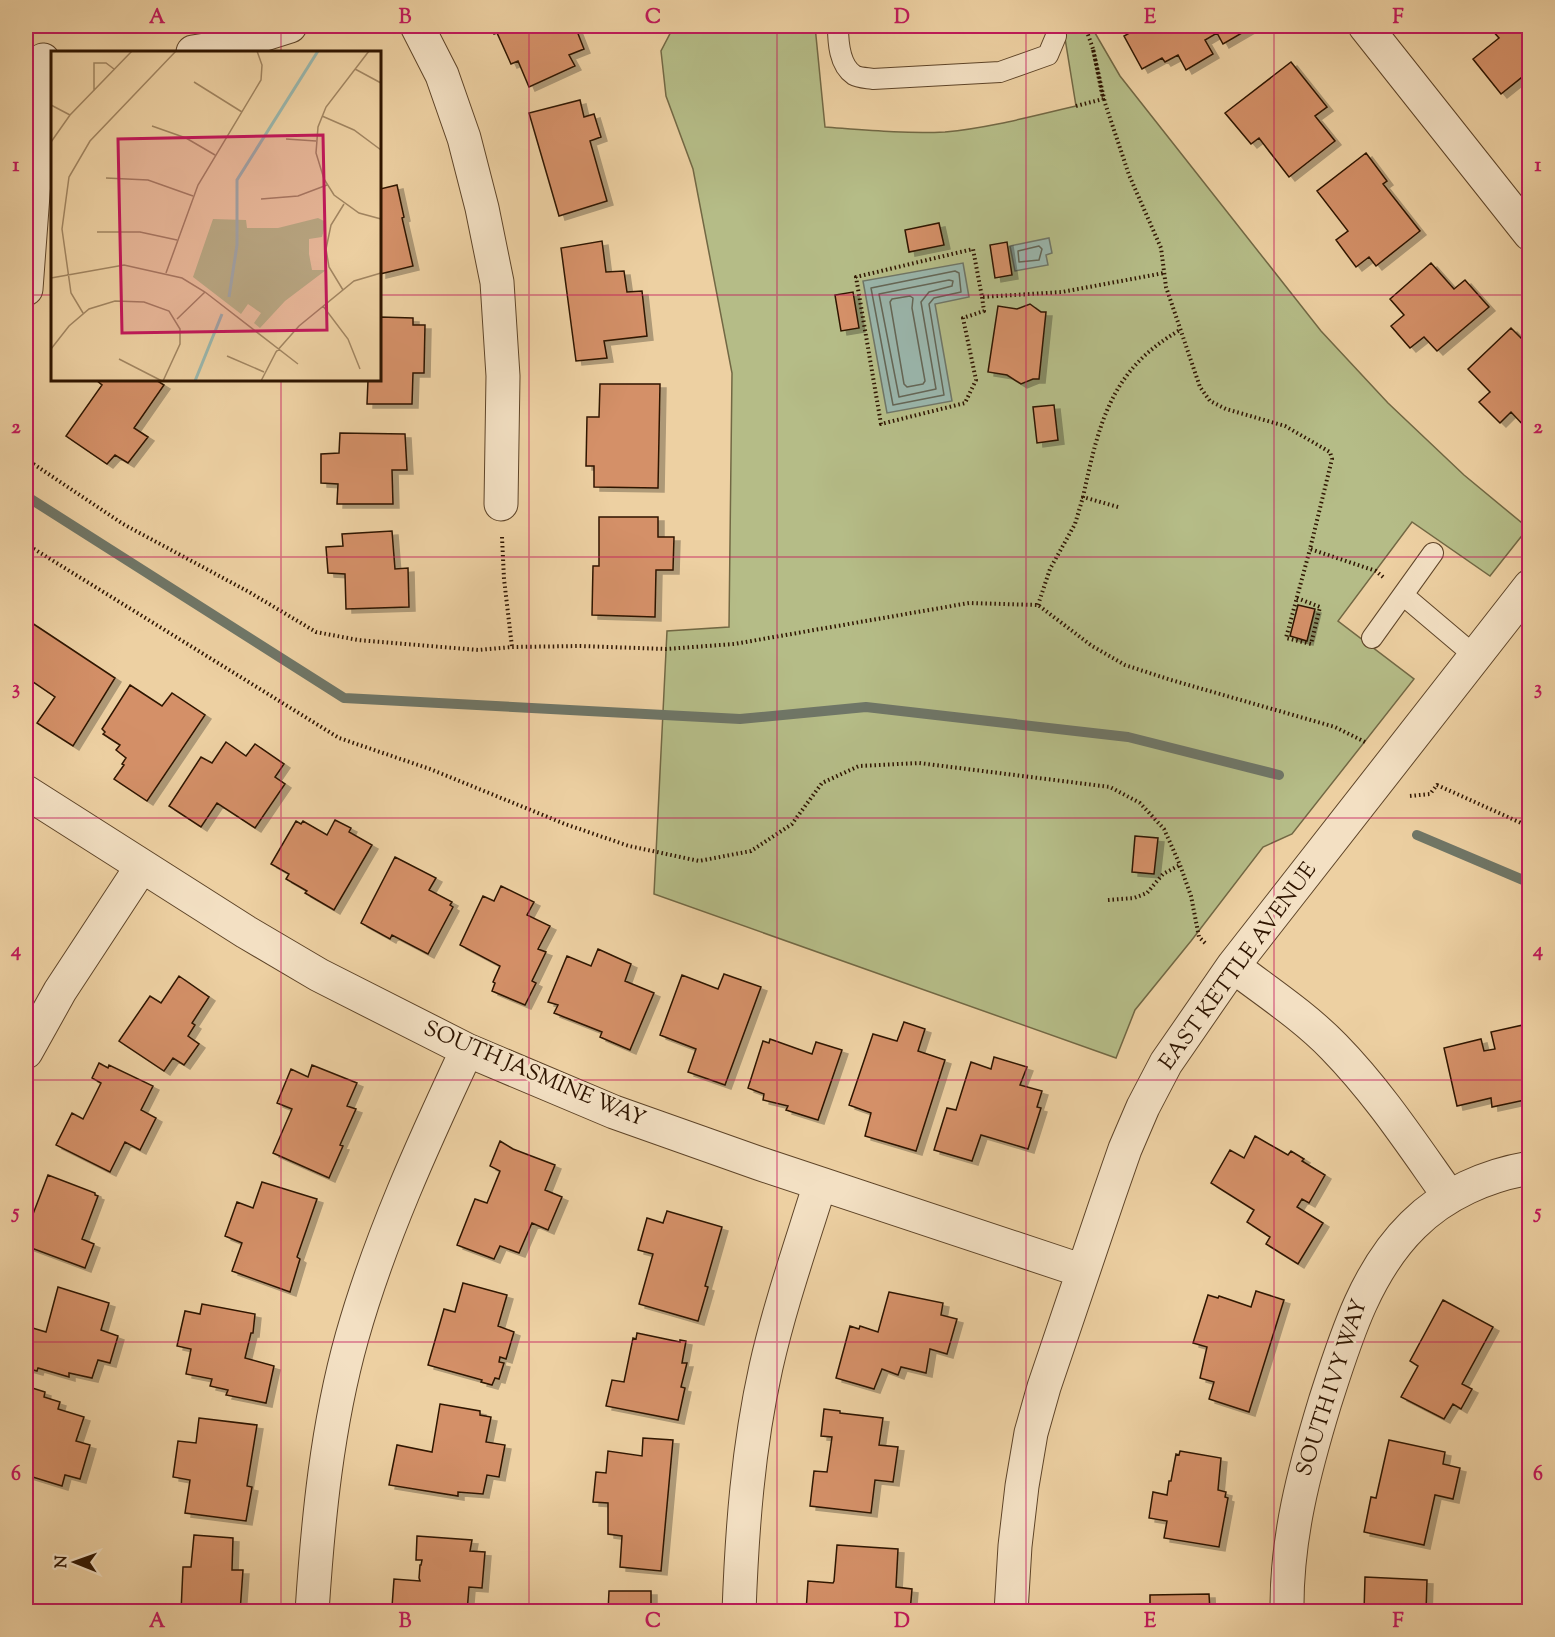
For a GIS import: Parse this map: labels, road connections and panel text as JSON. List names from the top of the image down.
{
  "streets": {
    "street": ["EAST KETTLE AVENUE", "SOUTH JASMINE WAY", "SOUTH IVY WAY"]
  },
  "crossings": [
    ["EAST KETTLE AVENUE", "SOUTH JASMINE WAY"]
  ],
  "north": "left",
  "grid": {
    "columns": [
      "A",
      "B",
      "C",
      "D",
      "E",
      "F"
    ],
    "rows": [
      "1",
      "2",
      "3",
      "4",
      "5",
      "6"
    ]
  }
}
